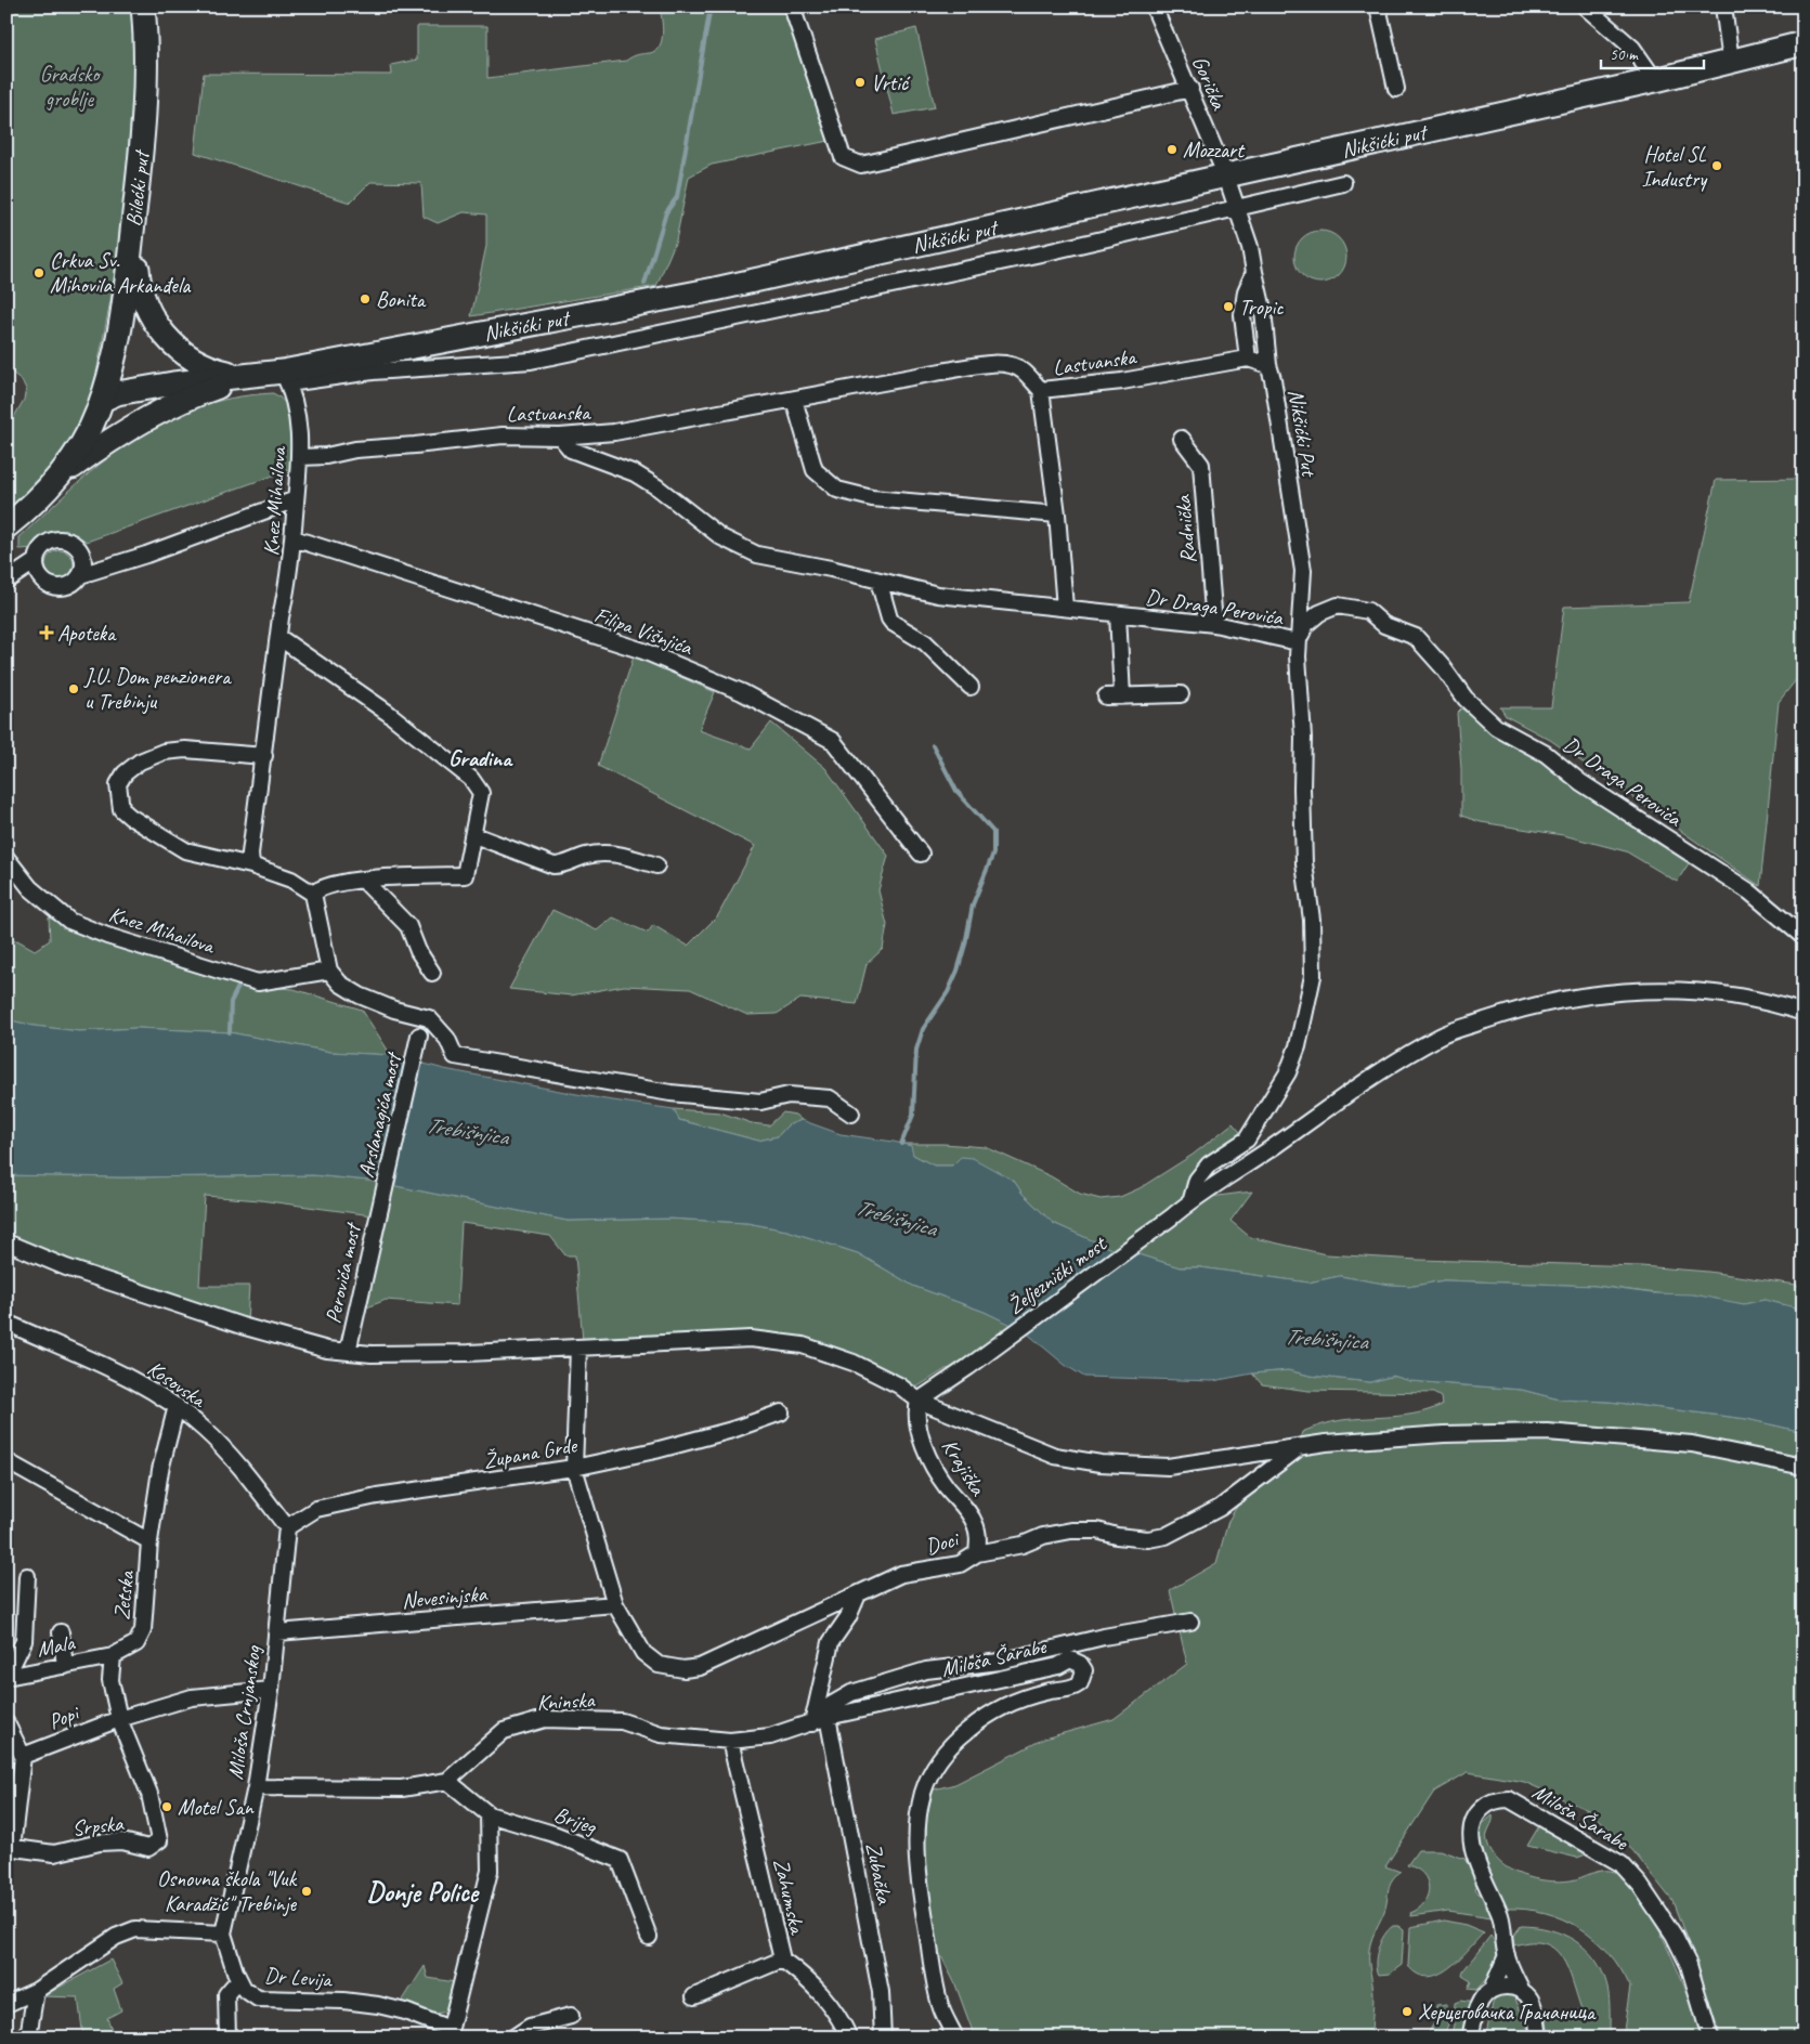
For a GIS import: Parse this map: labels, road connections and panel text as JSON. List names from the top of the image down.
{
  "streets": {
    "main road": ["Nikšićki put", "Bilećki put"],
    "street": [
      "Gorička",
      "Lastvanska",
      "Nikšićki Put",
      "Knez Mihailova",
      "Radnička",
      "Dr Draga Perovića",
      "Filipa Višnjića",
      "Arslanagića most",
      "Perovića most",
      "Željeznički most",
      "Kosovska",
      "Župana Grde",
      "Krajiška",
      "Doci",
      "Zetska",
      "Nevesinjska",
      "Mala",
      "Miloša Šarabe",
      "Kninska",
      "Miloša Crnjanskog",
      "Popi",
      "Brijeg",
      "Srpska",
      "Zubačka",
      "Zahumska",
      "Dr Levija"
    ]
  },
  "crossings": [
    ["Gorička", "Nikšićki put"],
    ["Nikšićki put", "Bilećki put"],
    ["Nikšićki put", "Knez Mihailova"],
    ["Lastvanska", "Nikšićki Put"],
    ["Lastvanska", "Knez Mihailova"],
    ["Lastvanska", "Dr Draga Perovića"],
    ["Nikšićki Put", "Dr Draga Perovića"],
    ["Nikšićki Put", "Željeznički most"],
    ["Knez Mihailova", "Filipa Višnjića"],
    ["Radnička", "Dr Draga Perovića"],
    ["Arslanagića most", "Perovića most"],
    ["Željeznički most", "Krajiška"],
    ["Kosovska", "Župana Grde"],
    ["Kosovska", "Zetska"],
    ["Kosovska", "Miloša Crnjanskog"],
    ["Župana Grde", "Doci"],
    ["Župana Grde", "Miloša Crnjanskog"],
    ["Krajiška", "Doci"],
    ["Doci", "Nevesinjska"],
    ["Zetska", "Mala"],
    ["Nevesinjska", "Miloša Crnjanskog"],
    ["Miloša Šarabe", "Kninska"],
    ["Miloša Šarabe", "Zubačka"],
    ["Kninska", "Brijeg"],
    ["Kninska", "Zubačka"],
    ["Kninska", "Zahumska"],
    ["Miloša Crnjanskog", "Dr Levija"],
    ["Popi", "Srpska"]
  ],
  "districts": ["Gradina", "Donje Police"],
  "water": ["Trebišnjica"],
  "parks": ["Gradsko groblje"],
  "places": {
    "other": [
      "Vrtić",
      "Mozzart",
      "Hotel SL Industry",
      "Crkva Sv. Mihovila Arkanđela",
      "Bonita",
      "Tropic",
      "J.U. Dom penzionera u Trebinju",
      "Motel San",
      "Osnovna škola \"Vuk Karadžić\" Trebinje",
      "Херцеговачка Грачаница"
    ],
    "health": ["Apoteka"]
  },
  "scale_bar": "50 m"
}
